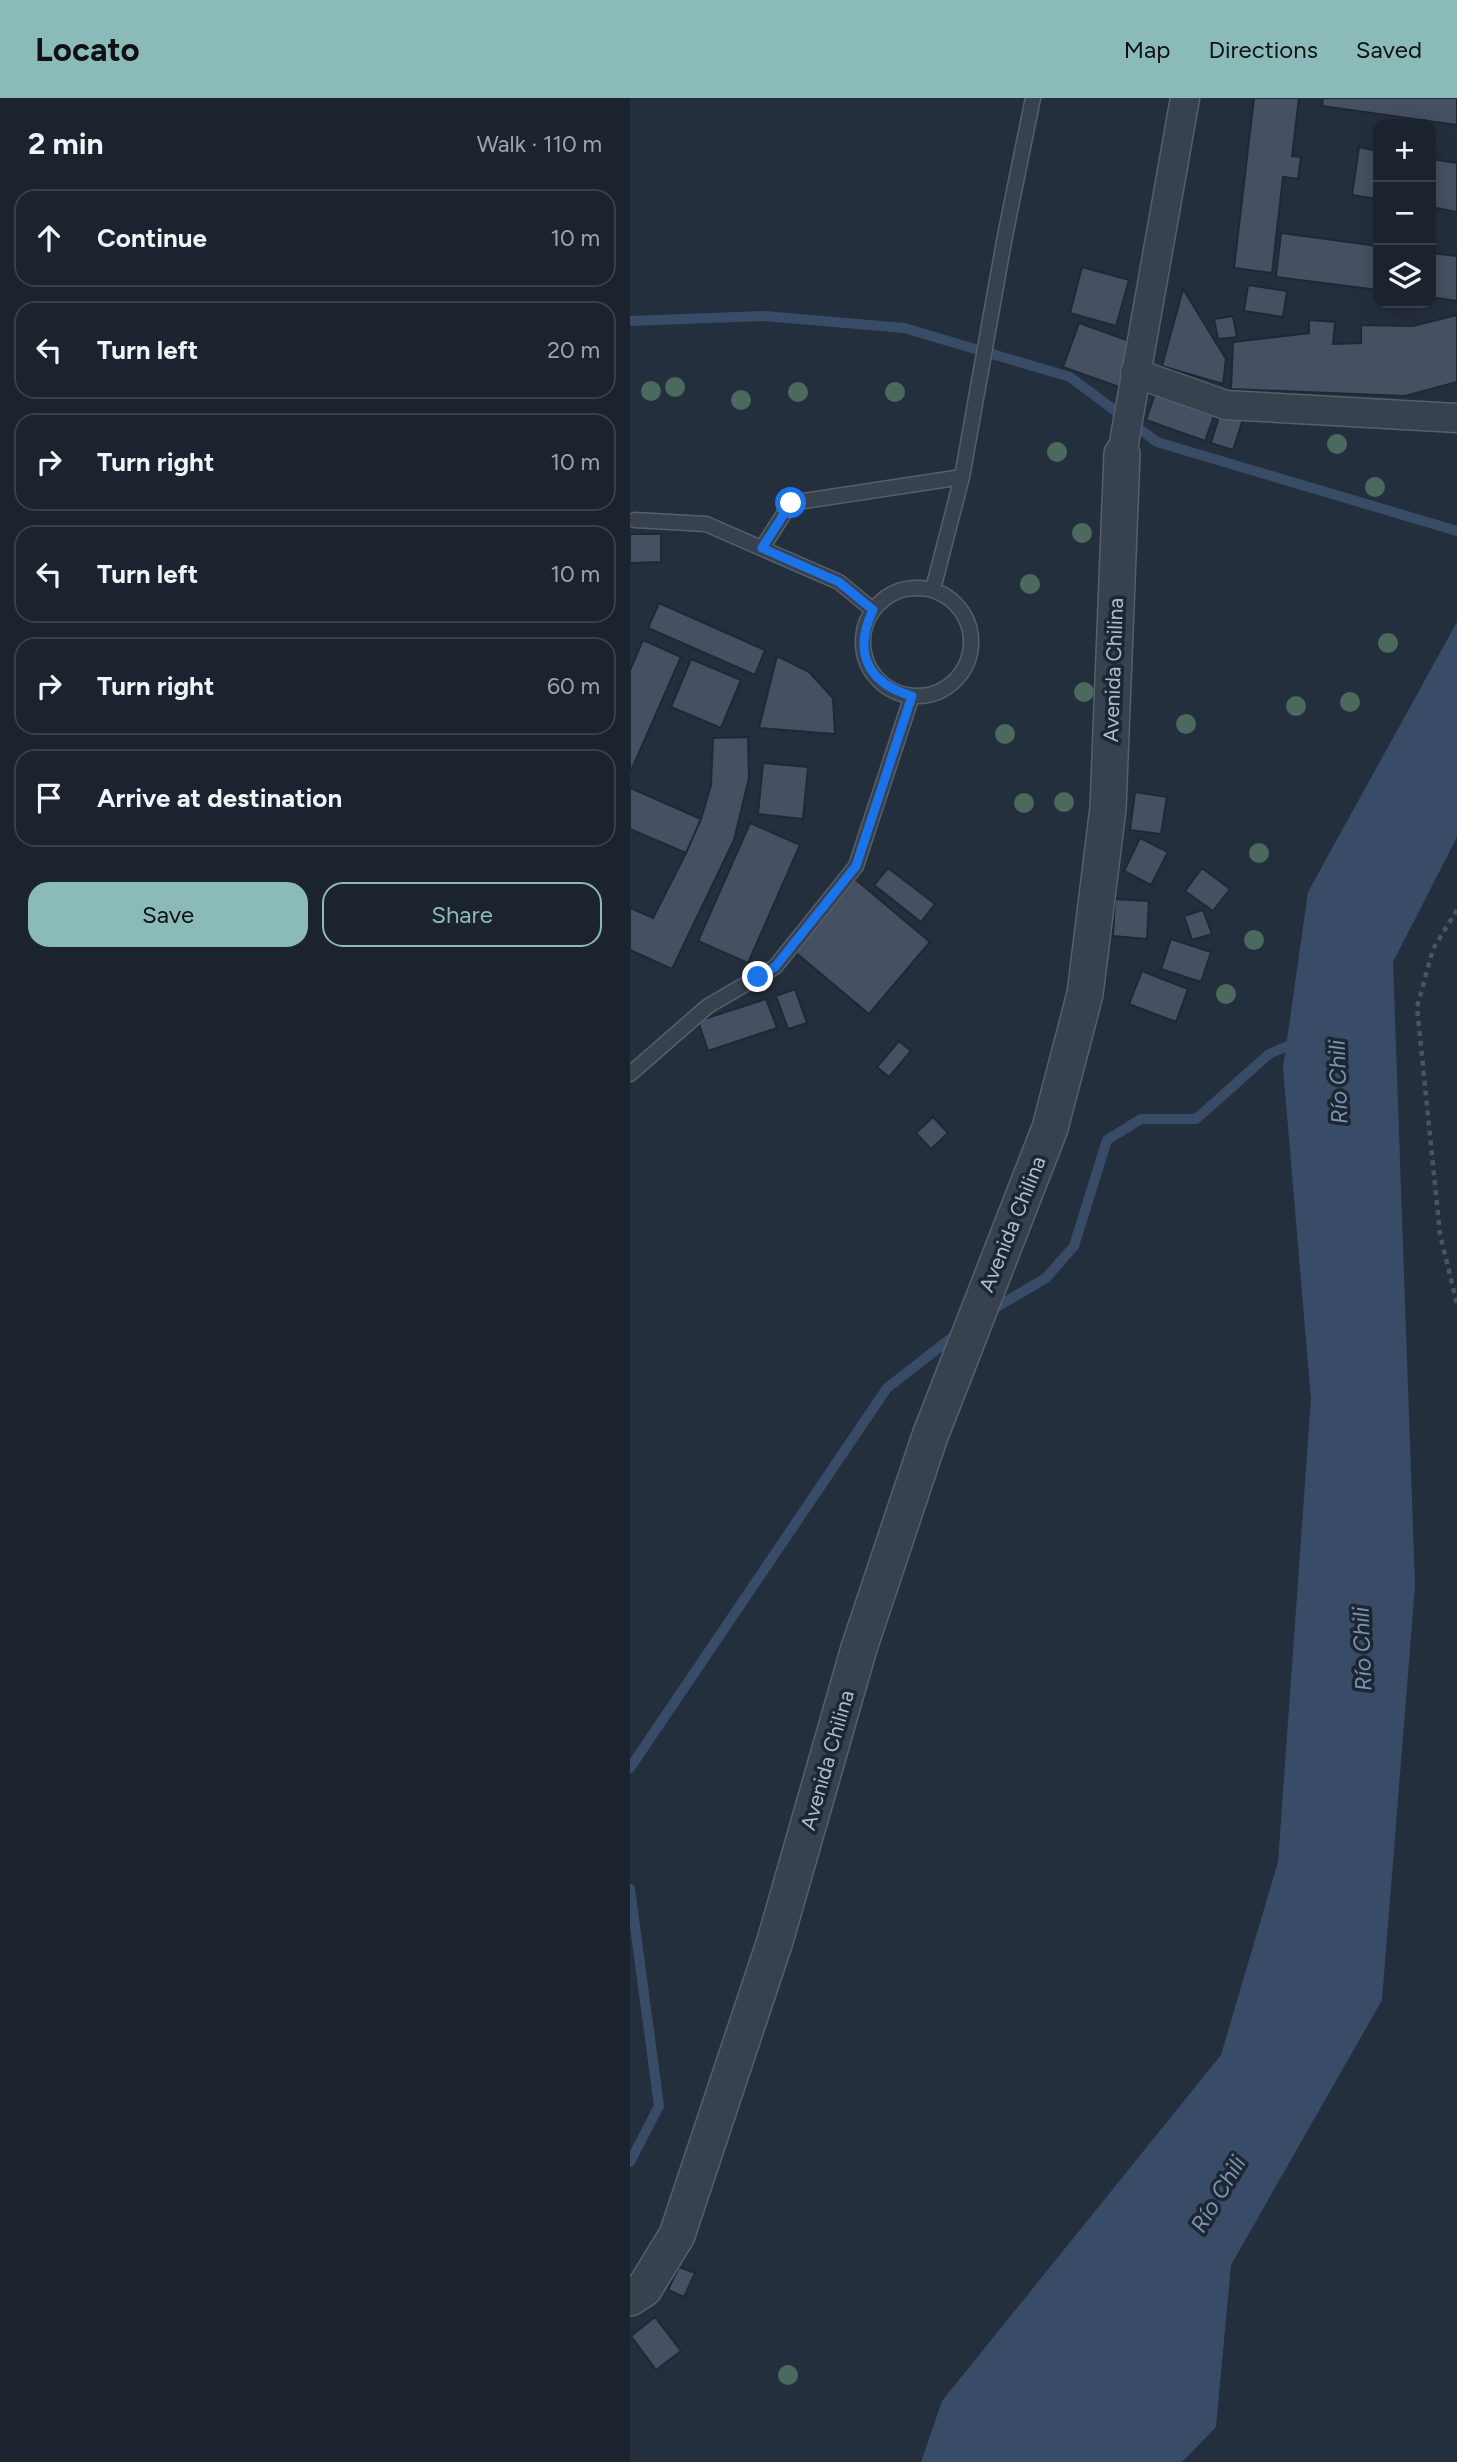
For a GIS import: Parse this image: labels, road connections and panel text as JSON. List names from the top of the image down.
{
  "streets": {
    "street": ["Avenida Chilina"]
  },
  "water": ["Río Chili"],
  "page": {
    "header": "Locato",
    "nav": ["Map", "Directions", "Saved"],
    "heading": ["2 min", "Walk · 110 m"],
    "map_buttons": ["+", "−"],
    "list": [
      ["Continue", "10 m"],
      ["Turn left", "20 m"],
      ["Turn right", "10 m"],
      ["Turn left", "10 m"],
      ["Turn right", "60 m"],
      "Arrive at destination"
    ],
    "buttons": ["Save", "Share"]
  }
}
